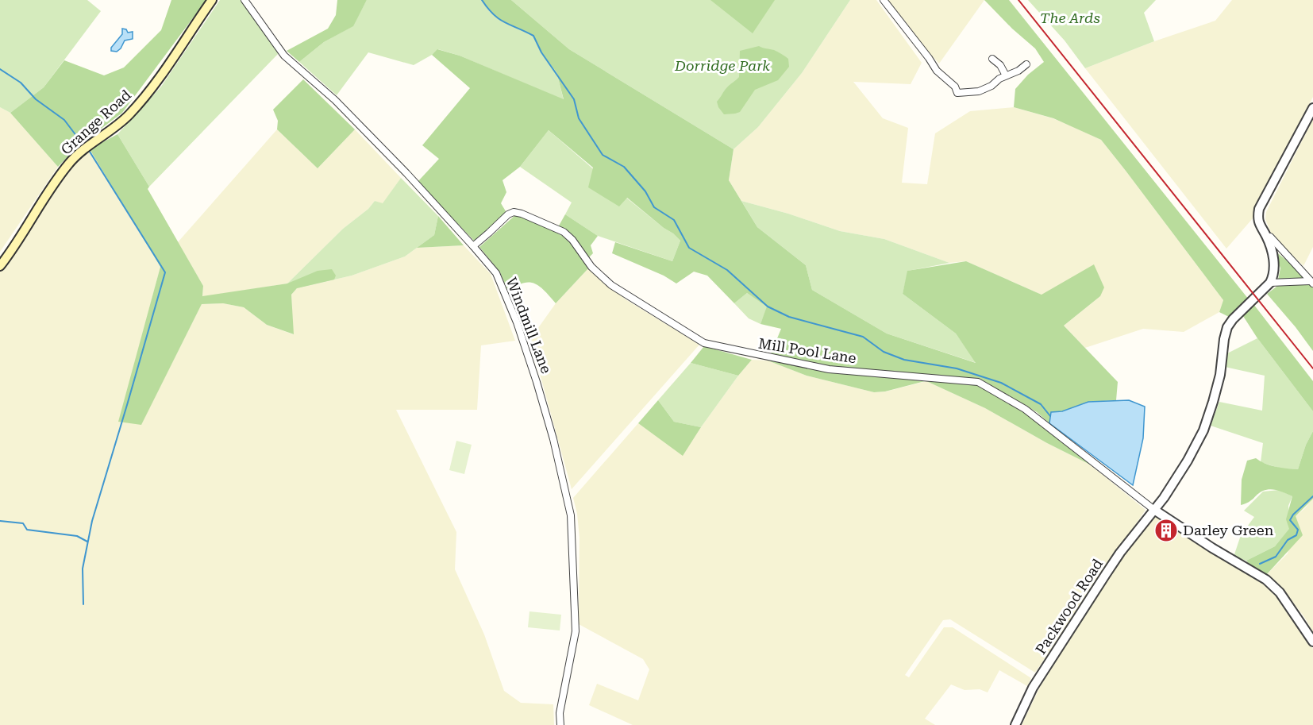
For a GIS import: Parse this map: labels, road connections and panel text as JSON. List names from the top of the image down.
{
  "streets": {
    "main road": ["Grange Road"],
    "street": ["Windmill Lane", "Mill Pool Lane", "Packwood Road"]
  },
  "crossings": [
    ["Windmill Lane", "Mill Pool Lane"],
    ["Mill Pool Lane", "Packwood Road"]
  ],
  "parks": ["The Ards", "Dorridge Park"],
  "places": {
    "building": ["Darley Green"]
  }
}
